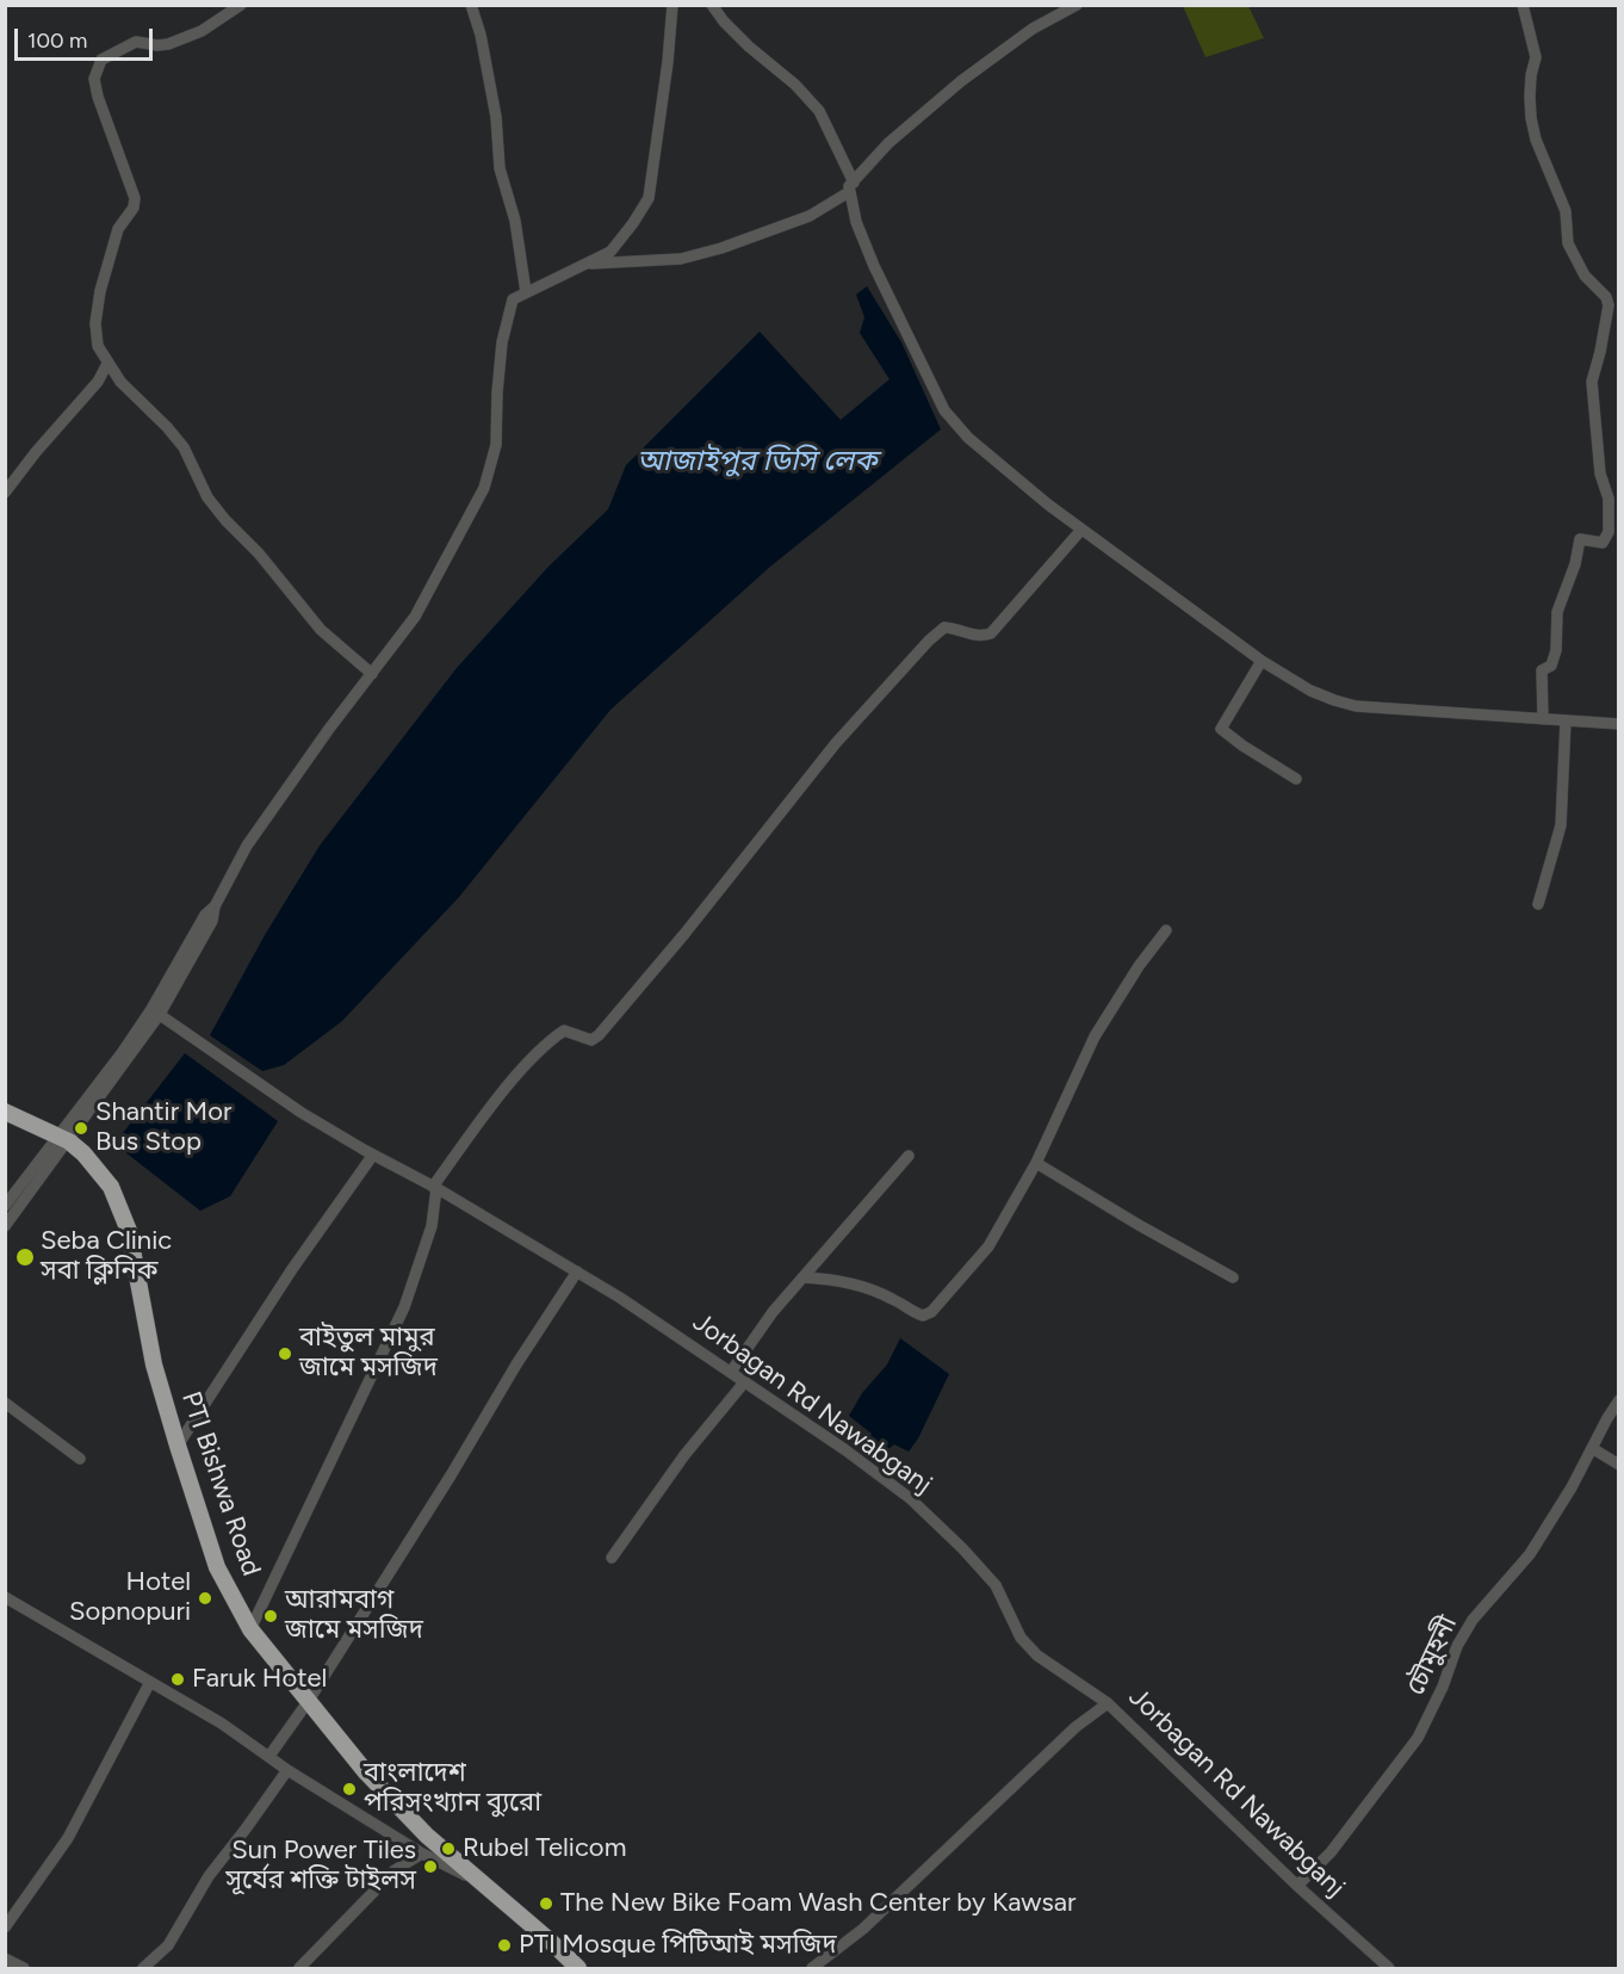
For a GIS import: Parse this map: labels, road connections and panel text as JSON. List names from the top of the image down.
{
  "streets": {
    "highway": ["PTI Bishwa Road"],
    "street": ["Jorbagan Rd Nawabganj", "চৌমুহনী"]
  },
  "crossings": [
    ["Jorbagan Rd Nawabganj", "চৌমুহনী"]
  ],
  "water": ["আজাইপুর ডিসি লেক"],
  "places": [
    "Shantir Mor Bus Stop",
    "Seba Clinic সবা ক্লিনিক",
    "বাইতুল মামুর জামে মসজিদ",
    "Hotel Sopnopuri",
    "আরামবাগ জামে মসজিদ",
    "Faruk Hotel",
    "বাংলাদেশ পরিসংখ্যান ব্যুরো",
    "Rubel Telicom",
    "Sun Power Tiles সূর্যের শক্তি টাইলস",
    "The New Bike Foam Wash Center by Kawsar",
    "PTI Mosque পিটিআই মসজিদ"
  ],
  "scale_bar": "100 m"
}
